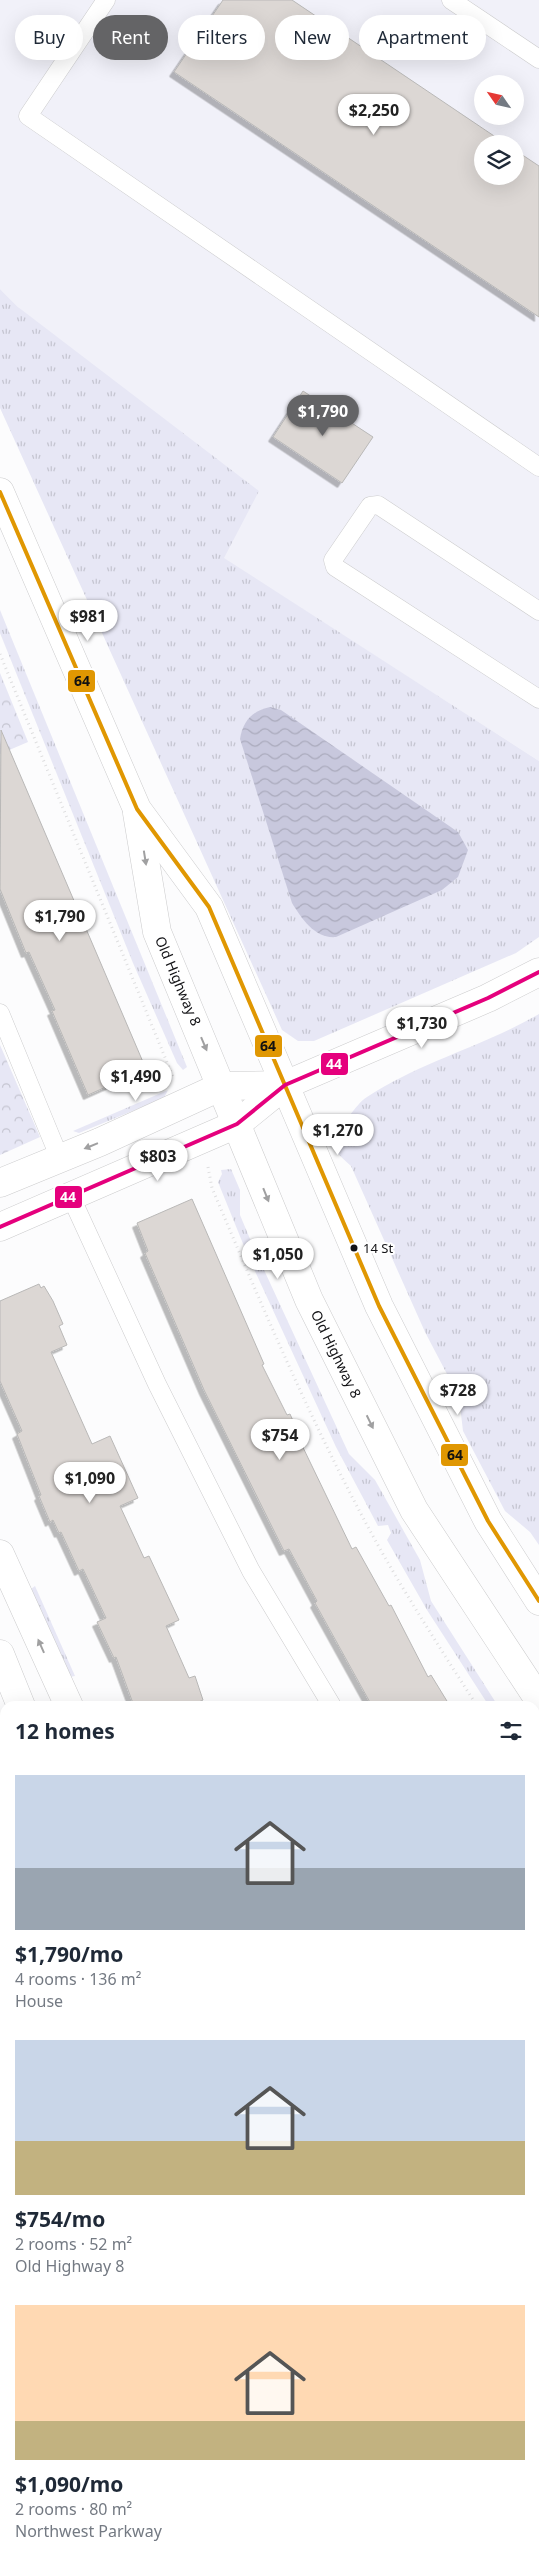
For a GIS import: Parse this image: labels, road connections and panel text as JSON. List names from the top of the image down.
{
  "streets": {
    "street": ["Old Highway 8"]
  },
  "places": ["14 St"],
  "lines": ["transit line 64", "transit line 44"],
  "north": "top left",
  "page": {
    "chip": [
      "Buy",
      "Rent",
      "Filters",
      "New",
      "Apartment"
    ],
    "price": [
      "$2,250",
      "$1,790",
      "$981",
      "$1,790",
      "$1,730",
      "$1,490",
      "$1,270",
      "$803",
      "$1,050",
      "$728",
      "$754",
      "$1,090"
    ],
    "heading": "12 homes",
    "list": [
      {
        "name": "$1,790/mo",
        "note": "4 rooms · 136 m² · House"
      },
      {
        "name": "$754/mo",
        "note": "2 rooms · 52 m² · Old Highway 8"
      },
      {
        "name": "$1,090/mo",
        "note": "2 rooms · 80 m² · Northwest Parkway"
      }
    ]
  }
}
